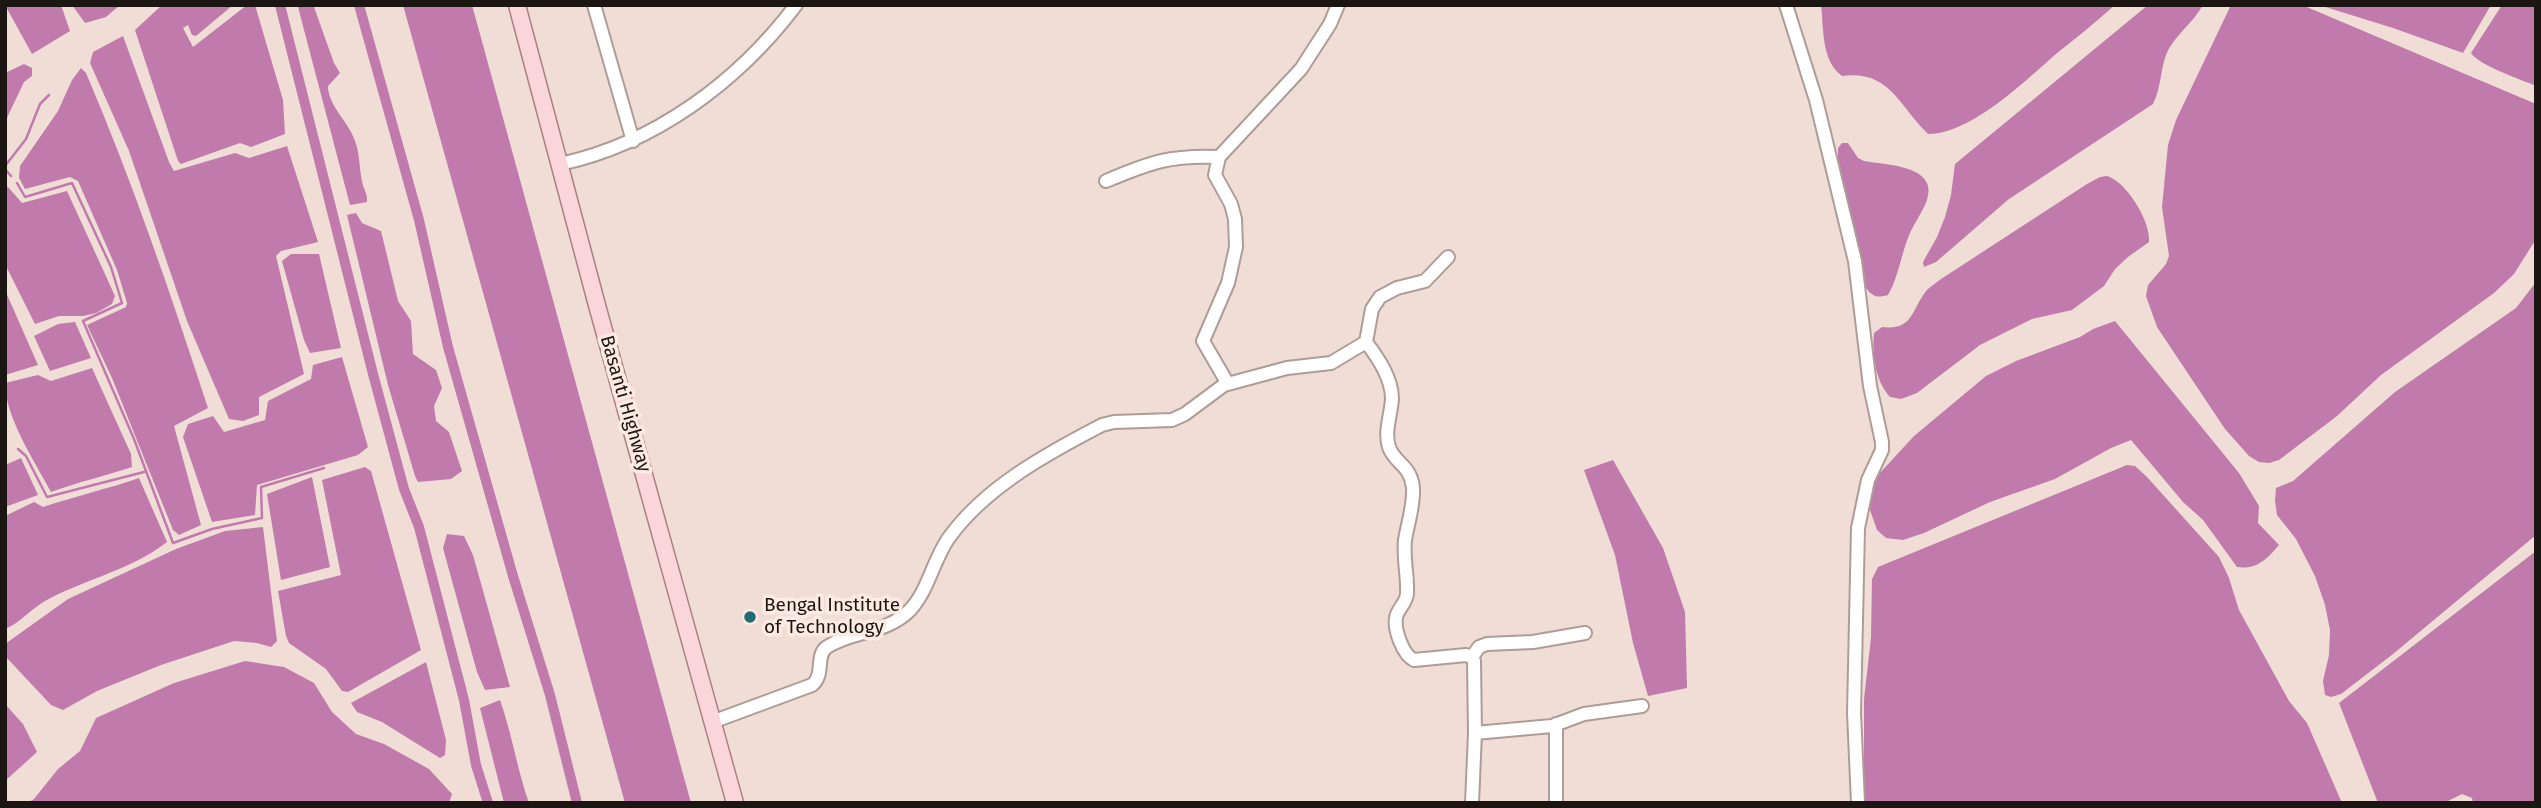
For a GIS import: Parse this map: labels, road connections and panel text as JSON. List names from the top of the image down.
{
  "streets": {
    "main road": ["Basanti Highway"]
  },
  "places": ["Bengal Institute of Technology"]
}
